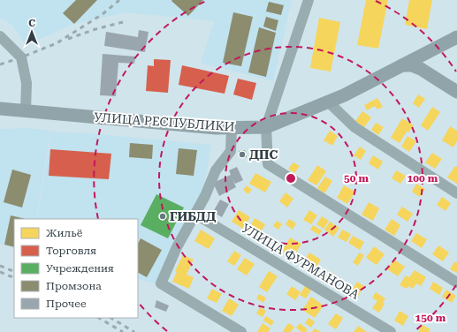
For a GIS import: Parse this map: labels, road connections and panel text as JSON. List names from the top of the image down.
{
  "streets": {
    "main road": ["УЛИЦА РЕСПУБЛИКИ"],
    "street": ["УЛИЦА ФУРМАНОВА"]
  },
  "places": ["ДПС", "ГИБДД"],
  "legend": [
    "Жильё",
    "Торговля",
    "Учреждения",
    "Промзона",
    "Прочее"
  ],
  "north": "top",
  "rings": ["50 m", "100 m", "150 m"]
}
